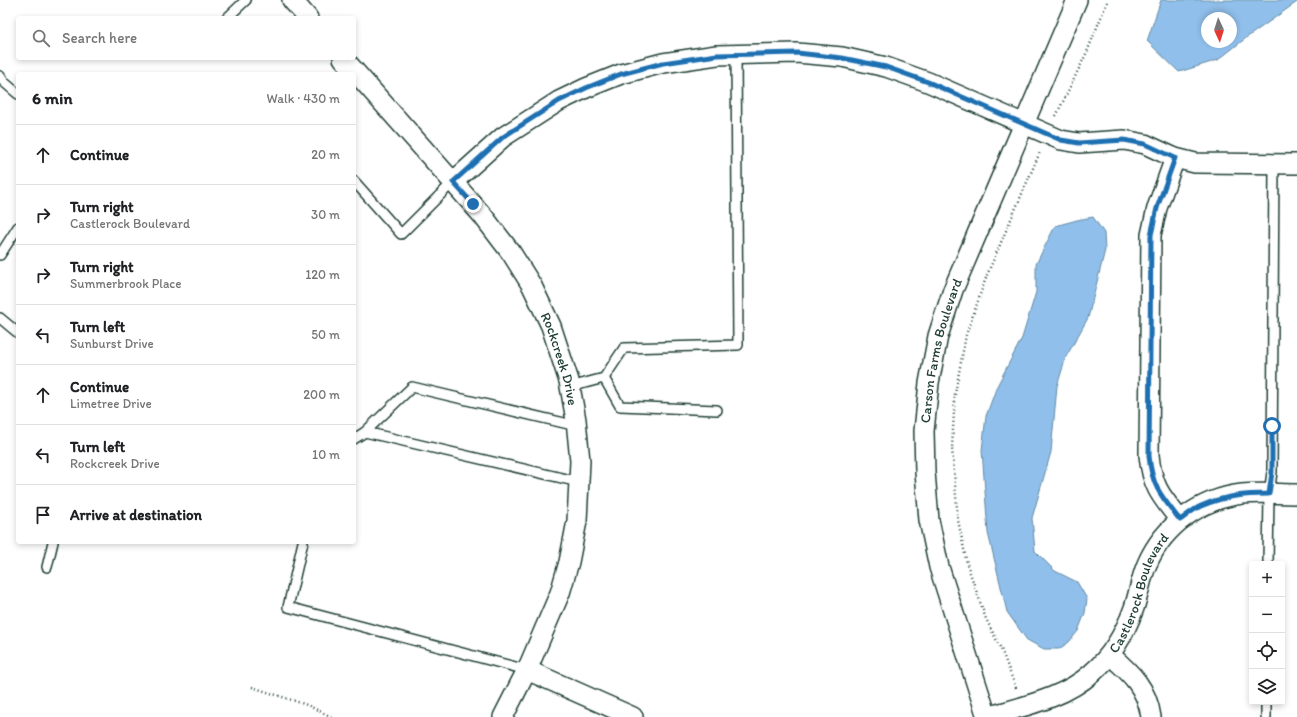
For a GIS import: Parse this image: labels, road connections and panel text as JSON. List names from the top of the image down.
{
  "streets": {
    "street": ["Carson Farms Boulevard", "Rockcreek Drive", "Castlerock Boulevard"]
  },
  "crossings": [
    ["Carson Farms Boulevard", "Castlerock Boulevard"]
  ],
  "north": "bottom",
  "page": {
    "search": "Search here",
    "heading": ["6 min", "Walk · 430 m"],
    "list": [
      ["Continue", "20 m"],
      ["Turn right", "Castlerock Boulevard", "30 m"],
      ["Turn right", "Summerbrook Place", "120 m"],
      ["Turn left", "Sunburst Drive", "50 m"],
      ["Continue", "Limetree Drive", "200 m"],
      ["Turn left", "Rockcreek Drive", "10 m"],
      "Arrive at destination"
    ],
    "map_buttons": ["+", "−"]
  }
}
